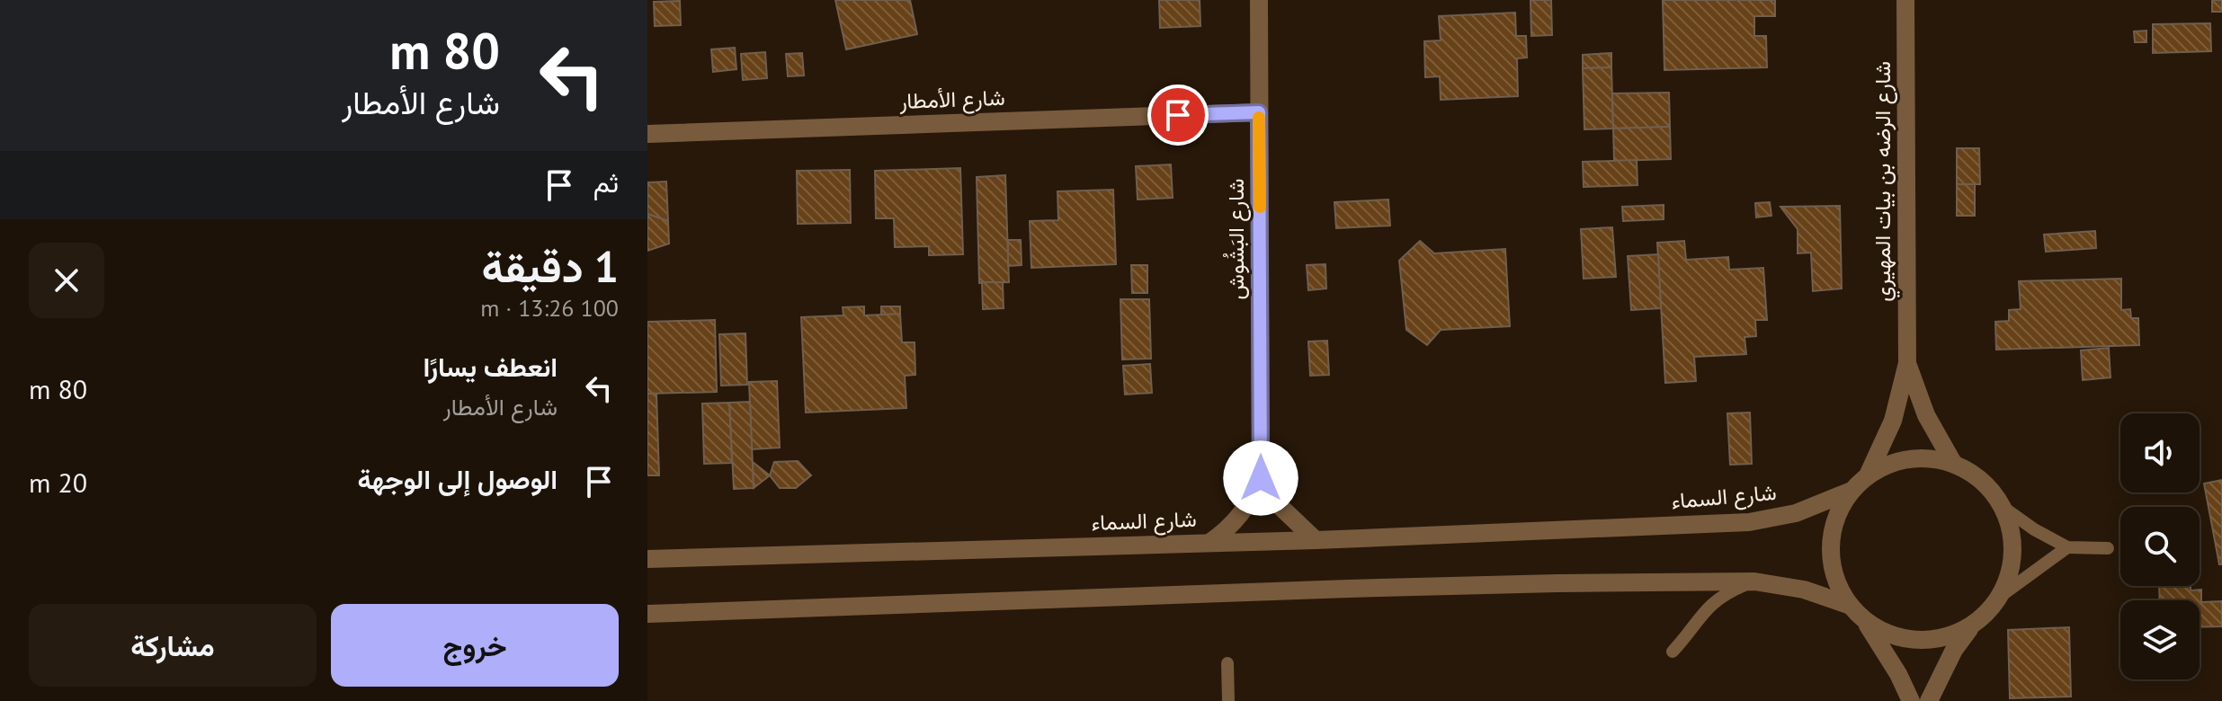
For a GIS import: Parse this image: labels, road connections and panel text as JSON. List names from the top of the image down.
{
  "streets": {
    "street": [
      "شارع الأمطار",
      "شارع الرضه بن بيات المهيري",
      "شارع البَشُوش",
      "شارع السماء"
    ]
  },
  "crossings": [
    ["شارع الأمطار", "شارع البَشُوش"],
    ["شارع الرضه بن بيات المهيري", "شارع السماء"],
    ["شارع البَشُوش", "شارع السماء"]
  ],
  "page": {
    "turn": ["80 m", "شارع الأمطار"],
    "then": "ثم",
    "heading": ["1 دقيقة", "100 m · 13:26"],
    "list": [
      {
        "name": "انعطف يسارًا",
        "note": "شارع الأمطار",
        "value": "80 m"
      },
      {
        "name": "الوصول إلى الوجهة",
        "value": "20 m"
      }
    ],
    "buttons": ["خروج", "مشاركة"]
  }
}
